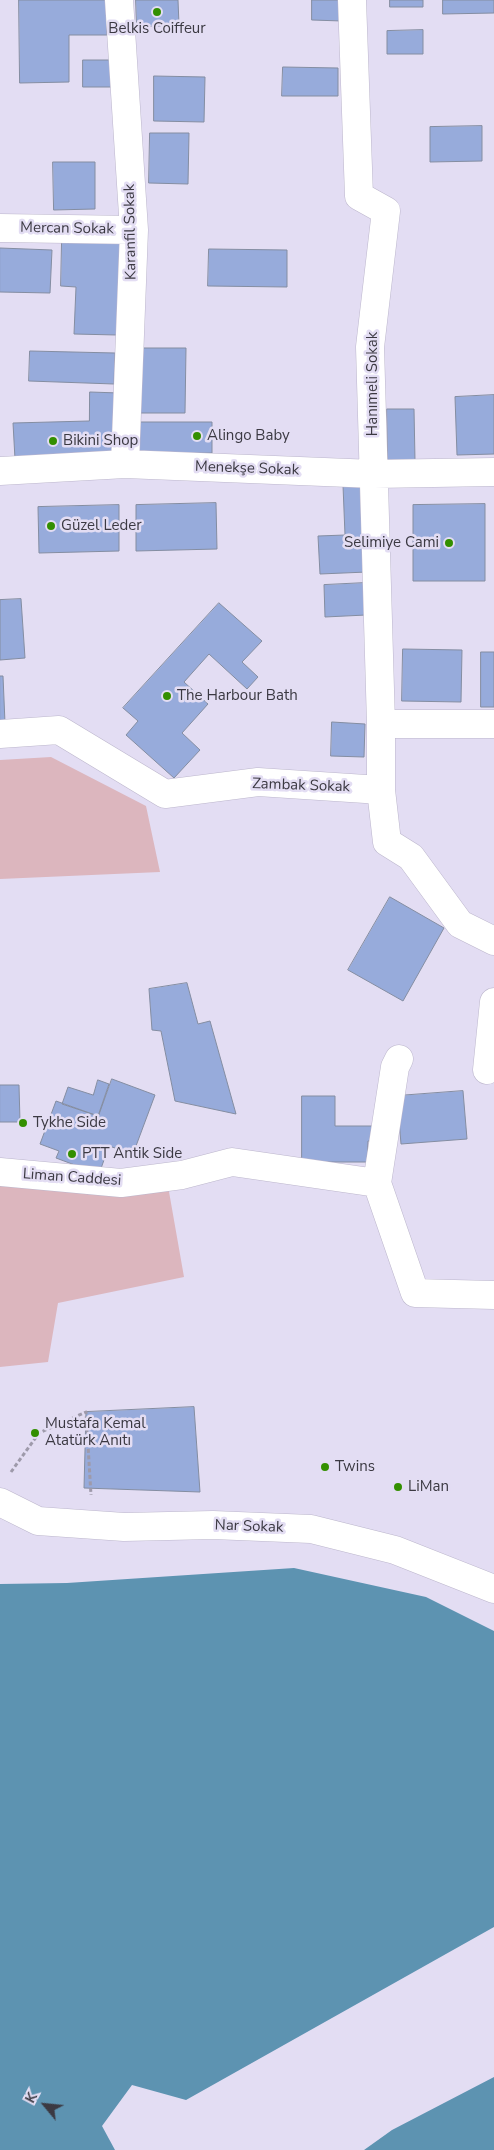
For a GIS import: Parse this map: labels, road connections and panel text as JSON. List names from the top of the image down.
{
  "streets": {
    "street": [
      "Mercan Sokak",
      "Karanfil Sokak",
      "Hanımeli Sokak",
      "Menekşe Sokak",
      "Zambak Sokak",
      "Liman Caddesi",
      "Nar Sokak"
    ]
  },
  "crossings": [
    ["Mercan Sokak", "Karanfil Sokak"],
    ["Karanfil Sokak", "Menekşe Sokak"],
    ["Hanımeli Sokak", "Menekşe Sokak"]
  ],
  "places": [
    "Belkis Coiffeur",
    "Alingo Baby",
    "Bikini Shop",
    "Güzel Leder",
    "Selimiye Cami",
    "The Harbour Bath",
    "Tykhe Side",
    "PTT Antik Side",
    "Mustafa Kemal Atatürk Anıtı",
    "Twins",
    "LiMan"
  ],
  "north": "top left"
}
